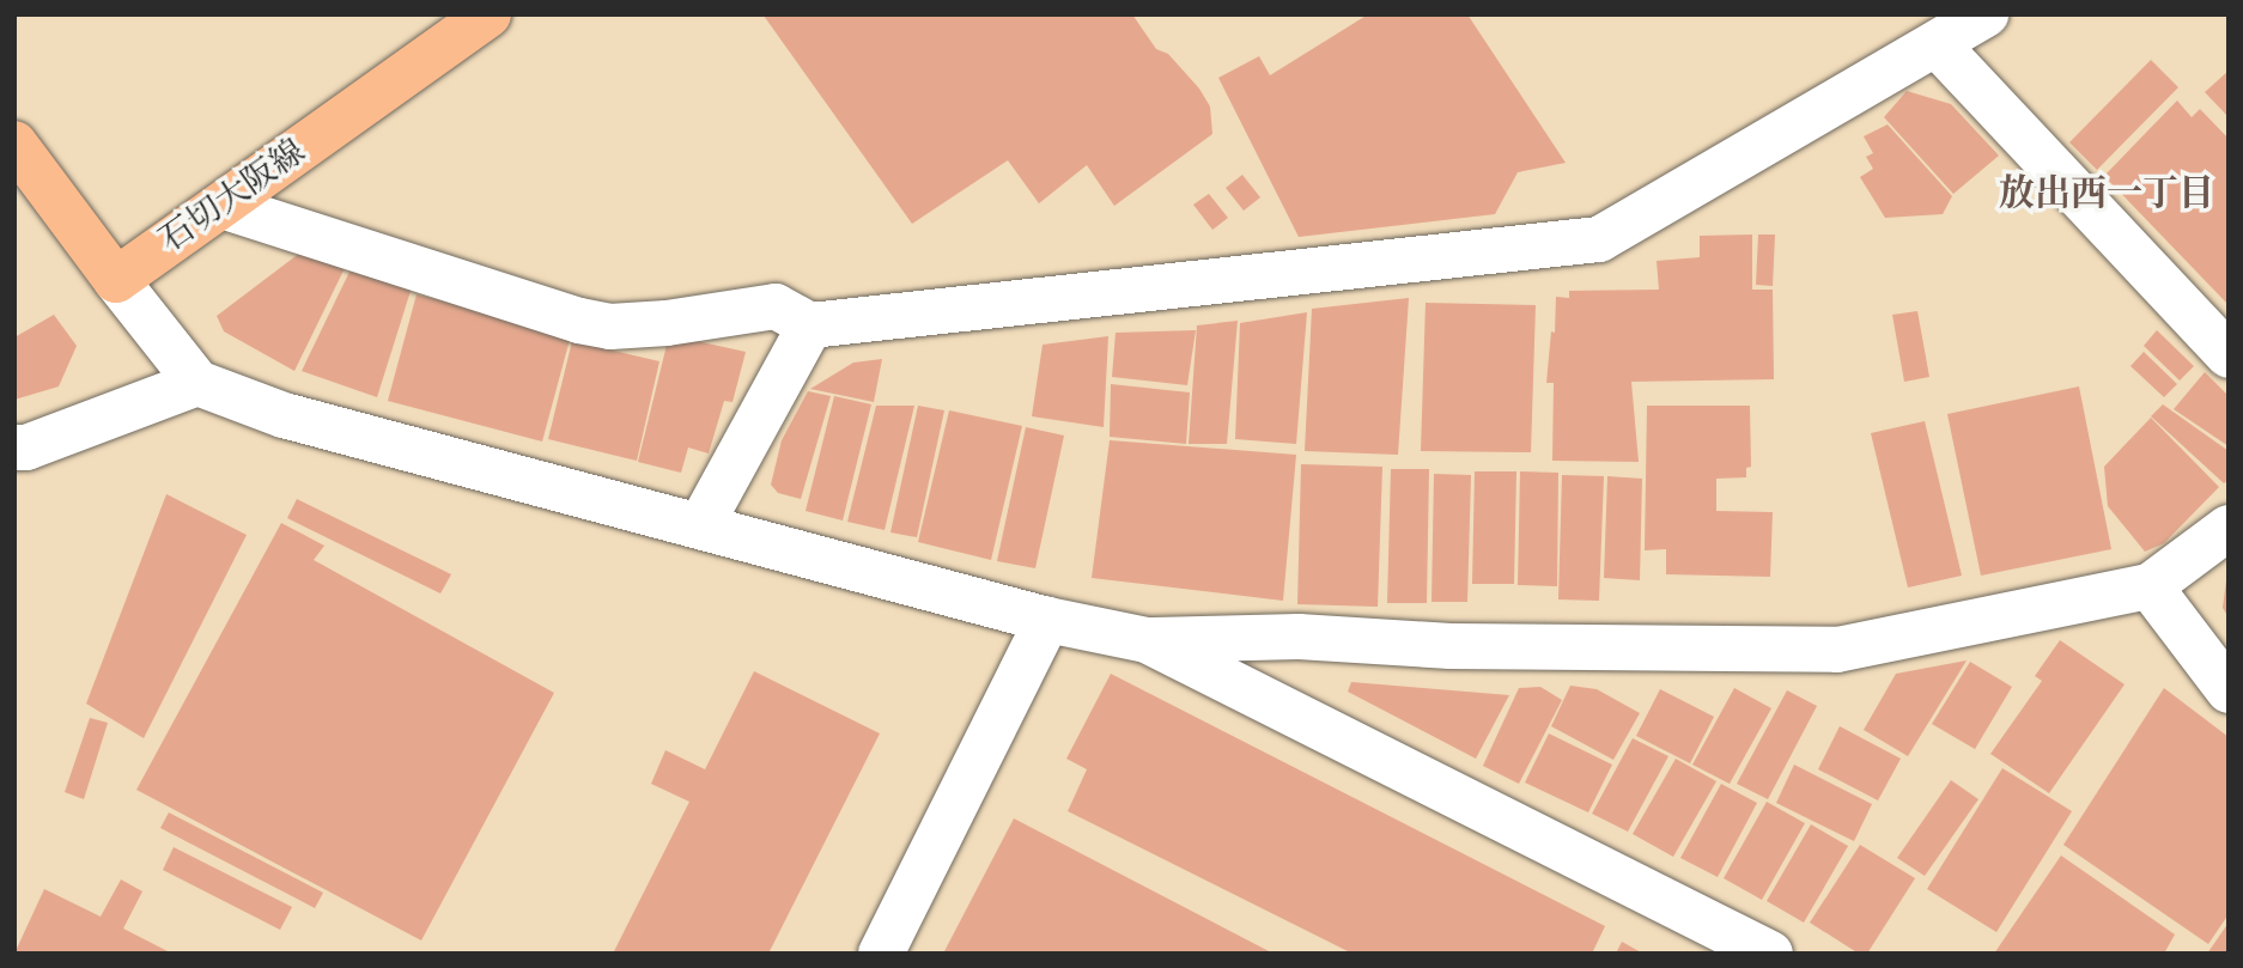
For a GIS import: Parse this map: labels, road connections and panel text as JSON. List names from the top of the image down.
{
  "streets": {
    "main road": ["石切大阪線"]
  },
  "districts": ["放出西一丁目"]
}
